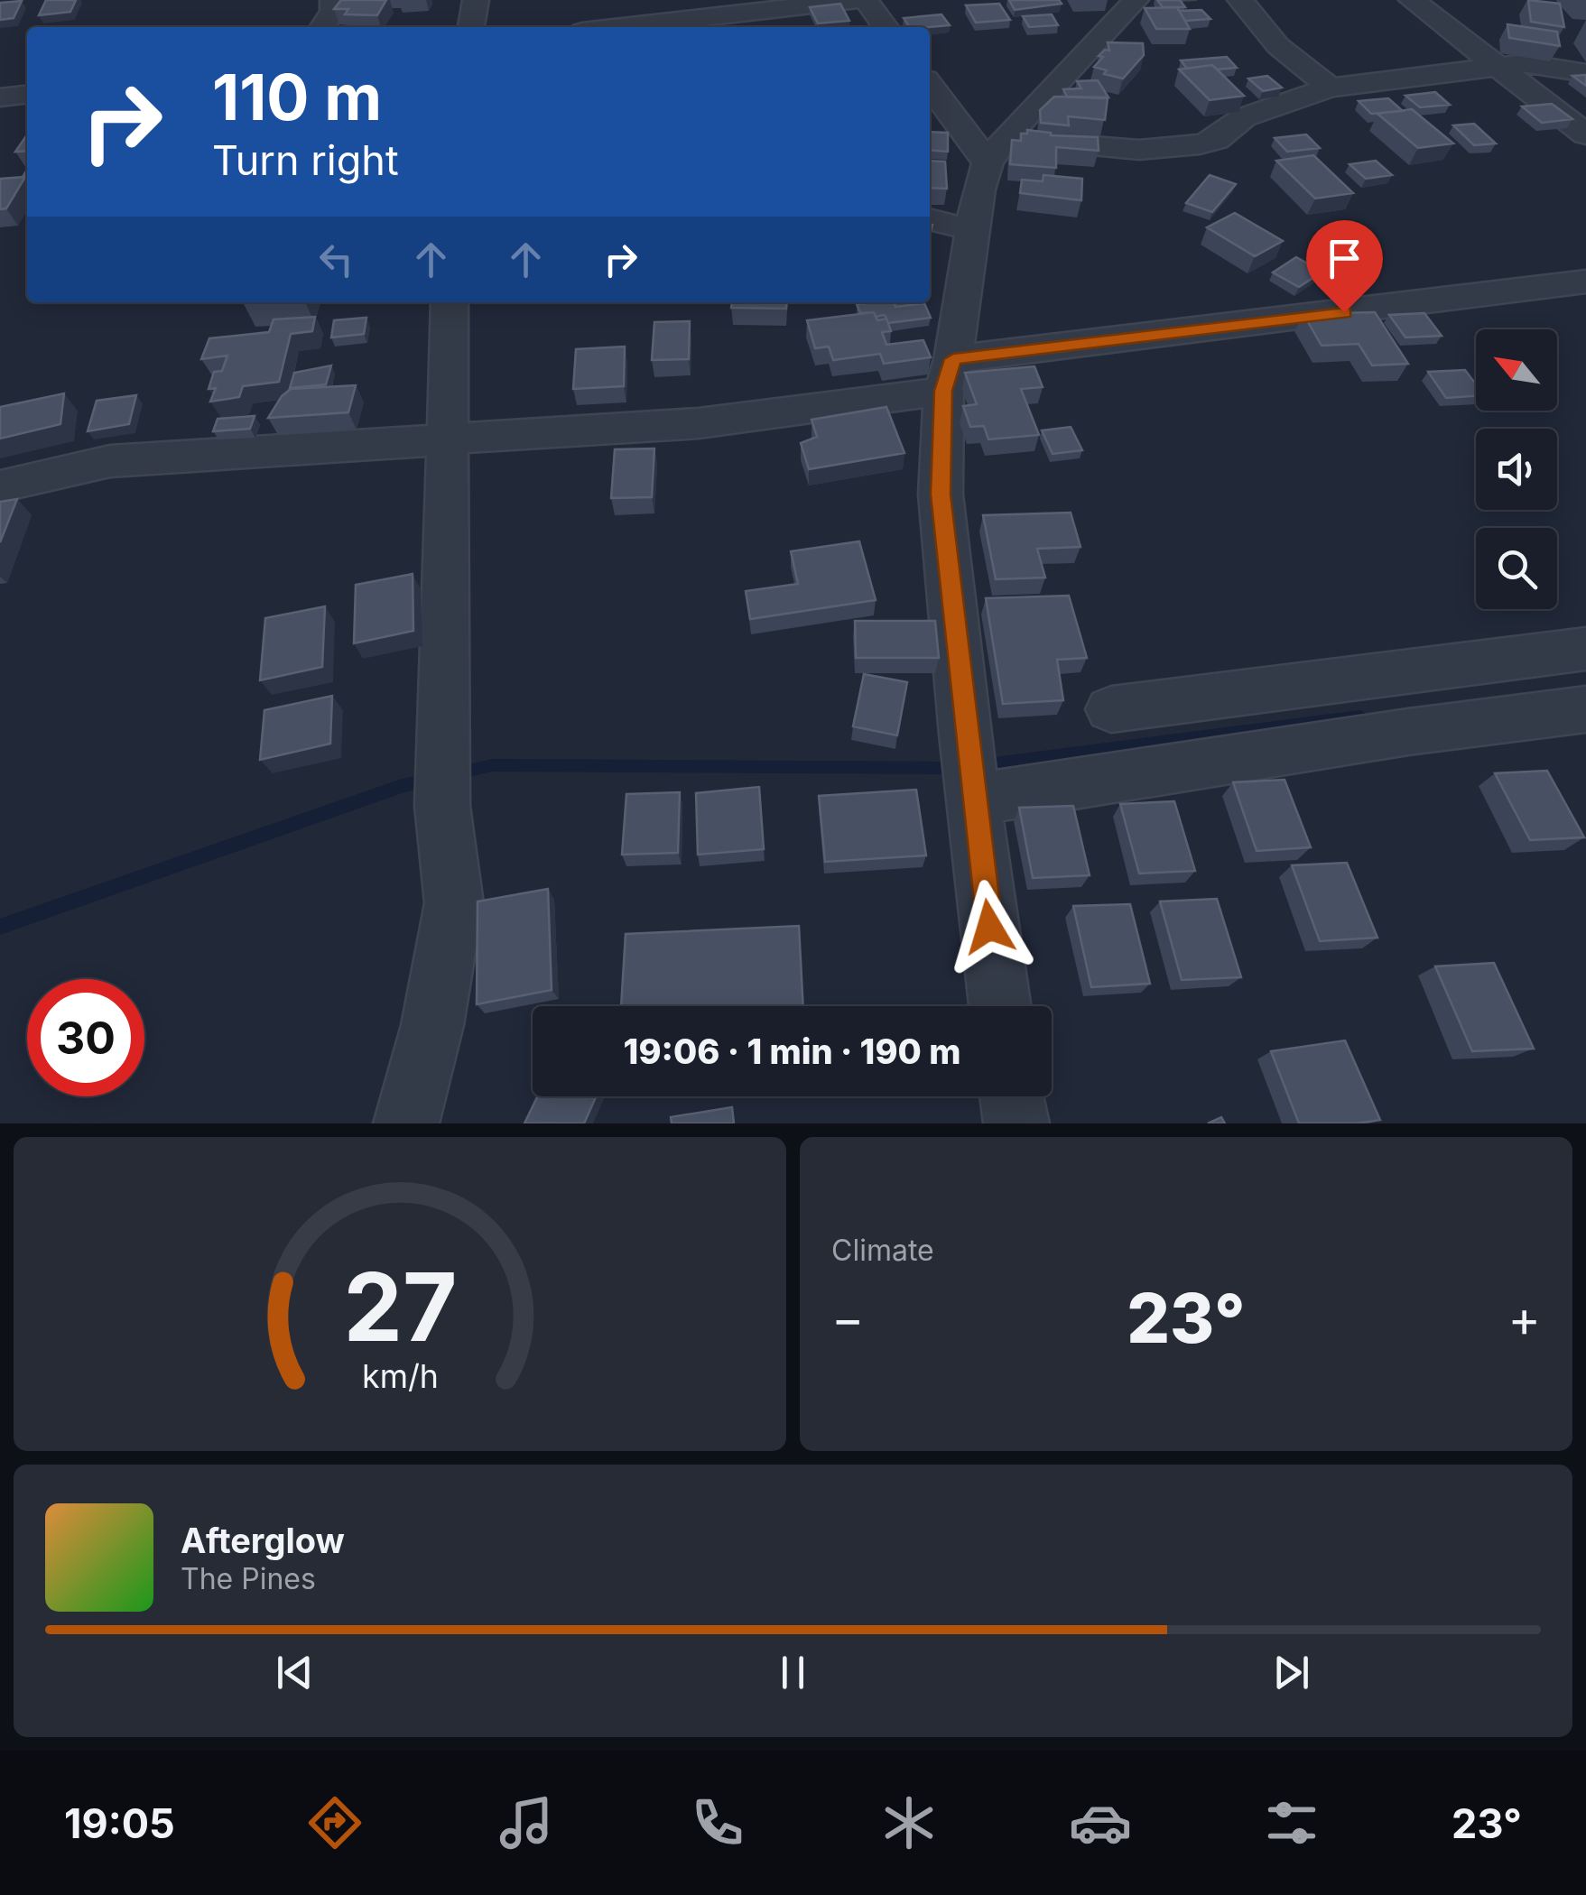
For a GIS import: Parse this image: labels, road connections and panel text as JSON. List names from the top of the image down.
{
  "north": "top left",
  "page": {
    "turn": ["110 m", "Turn right"],
    "limit": "30",
    "trip": "19:06 · 1 min · 190 m",
    "tile": "Climate",
    "heat": ["−", "23°", "+"],
    "song": ["Afterglow", "The Pines"],
    "tabs": ["19:05", "23°"],
    "gauge": ["27", "km/h"]
  }
}
